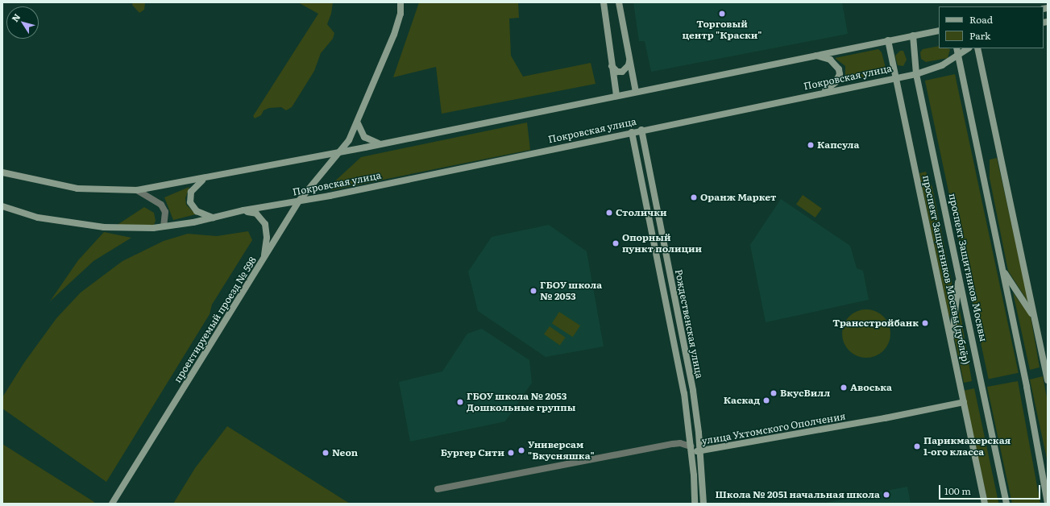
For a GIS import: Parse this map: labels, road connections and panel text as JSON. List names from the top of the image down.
{
  "streets": {
    "street": [
      "Покровская улица",
      "проспект Защитников Москвы",
      "проспект Защитников Москвы (дублёр)",
      "проектируемый проезд № 598",
      "Рождественская улица",
      "улица Ухтомского Ополчения"
    ]
  },
  "crossings": [
    ["Покровская улица", "проспект Защитников Москвы"],
    ["Покровская улица", "проспект Защитников Москвы (дублёр)"],
    ["Покровская улица", "проектируемый проезд № 598"],
    ["Покровская улица", "Рождественская улица"],
    ["проспект Защитников Москвы (дублёр)", "улица Ухтомского Ополчения"],
    ["Рождественская улица", "улица Ухтомского Ополчения"]
  ],
  "places": [
    "Торговый центр \"Краски\"",
    "Капсула",
    "Оранж Маркет",
    "Столички",
    "Опорный пункт полиции",
    "ГБОУ школа № 2053",
    "Трансстройбанк",
    "Авоська",
    "ВкусВилл",
    "Каскад",
    "ГБОУ школа № 2053 Дошкольные группы",
    "Парикмахерская 1-ого класса",
    "Универсам \"Вкусняшка\"",
    "Neon",
    "Бургер Сити",
    "Школа № 2051 начальная школа"
  ],
  "legend": ["Road", "Park"],
  "scale_bar": "100 m",
  "north": "top left"
}
